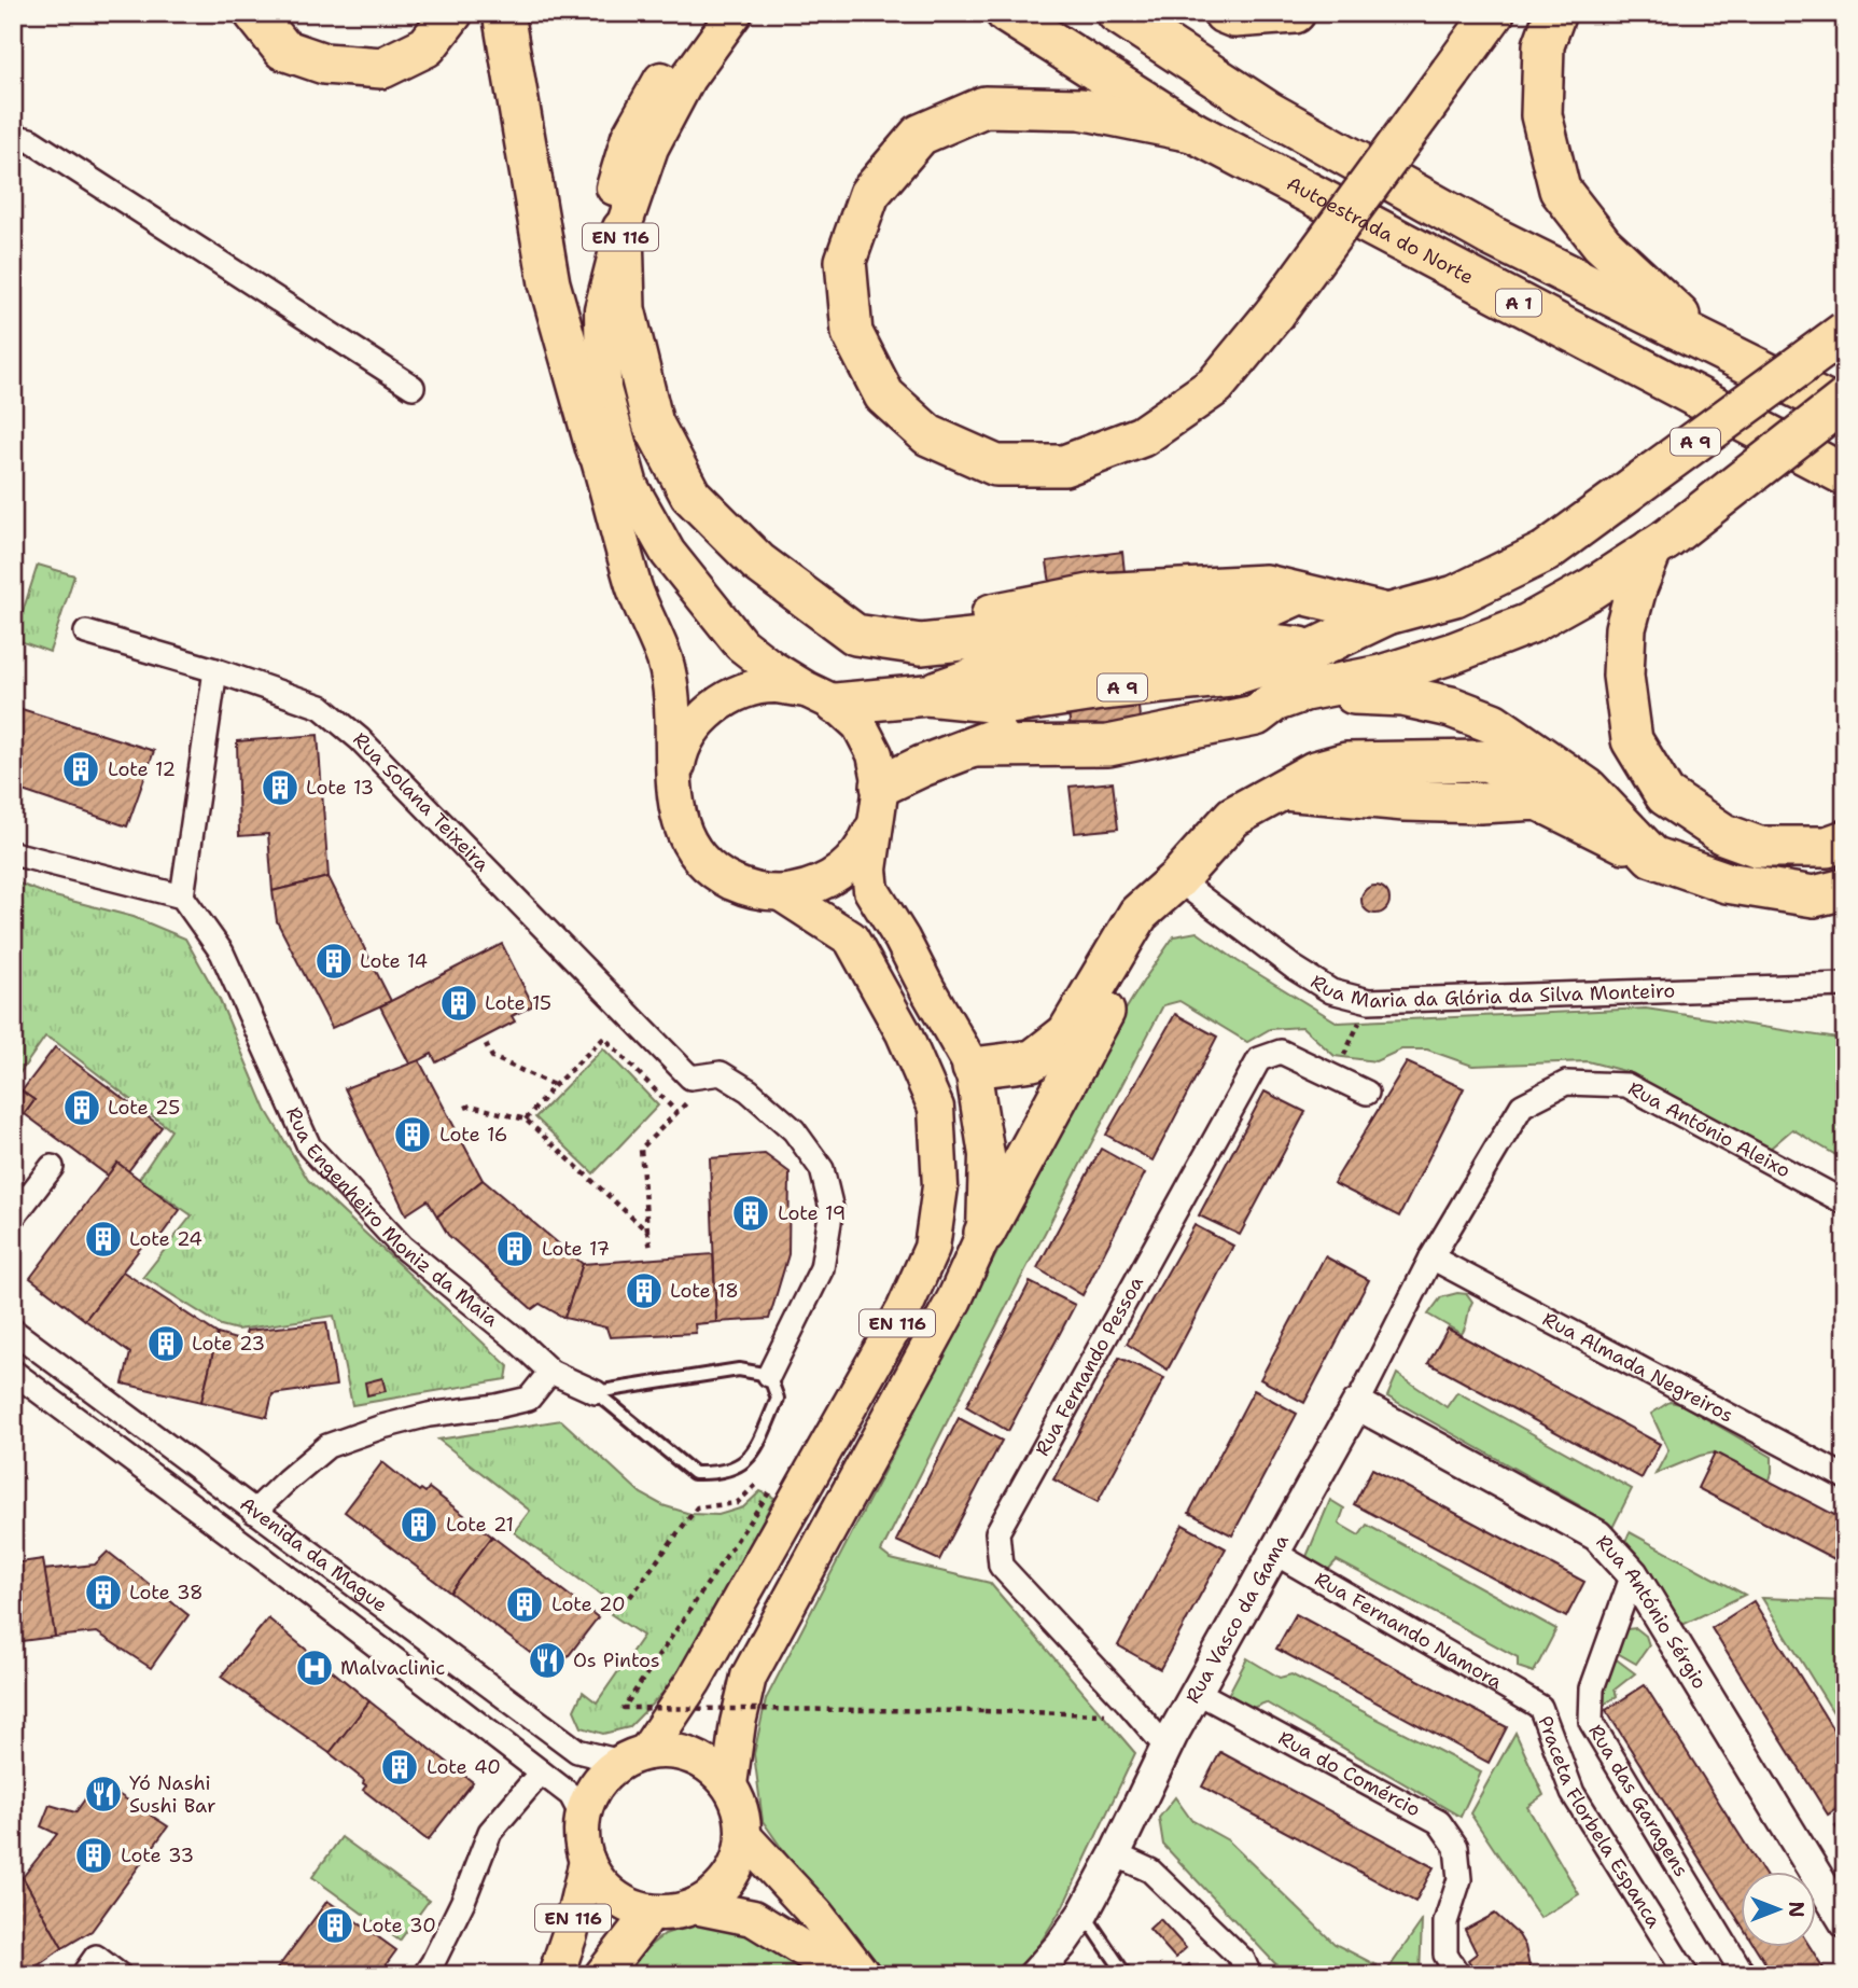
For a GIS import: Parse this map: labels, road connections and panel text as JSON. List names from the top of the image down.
{
  "streets": {
    "highway": ["Autoestrada do Norte", "A 1", "A 9"],
    "main road": ["EN 116", "Rua António Sérgio", "Rua Vasco da Gama"],
    "street": [
      "Rua Solana Teixeira",
      "Rua Maria da Glória da Silva Monteiro",
      "Rua António Aleixo",
      "Rua Engenheiro Moniz da Maia",
      "Rua Fernando Pessoa",
      "Rua Almada Negreiros",
      "Avenida da Mague",
      "Rua Fernando Namora",
      "Rua do Comércio",
      "Rua das Garagens",
      "Praceta Florbela Espanca"
    ]
  },
  "crossings": [
    ["EN 116", "A 9"],
    ["EN 116", "Avenida da Mague"],
    ["Rua António Aleixo", "Rua Almada Negreiros"],
    ["Rua António Aleixo", "Rua Vasco da Gama"],
    ["Rua Fernando Pessoa", "Rua Vasco da Gama"],
    ["Rua Almada Negreiros", "Rua Vasco da Gama"],
    ["Rua António Sérgio", "Rua Vasco da Gama"],
    ["Rua António Sérgio", "Rua das Garagens"],
    ["Rua Vasco da Gama", "Rua Fernando Namora"],
    ["Rua Vasco da Gama", "Rua do Comércio"],
    ["Rua Fernando Namora", "Praceta Florbela Espanca"]
  ],
  "places": {
    "building": [
      "Lote 12",
      "Lote 13",
      "Lote 14",
      "Lote 15",
      "Lote 25",
      "Lote 16",
      "Lote 19",
      "Lote 24",
      "Lote 17",
      "Lote 18",
      "Lote 23",
      "Lote 21",
      "Lote 38",
      "Lote 20",
      "Lote 40",
      "Lote 33",
      "Lote 30"
    ],
    "restaurant": ["Os Pintos", "Yó Nashi Sushi Bar"],
    "hospital": ["Malvaclinic"]
  },
  "north": "right"
}
